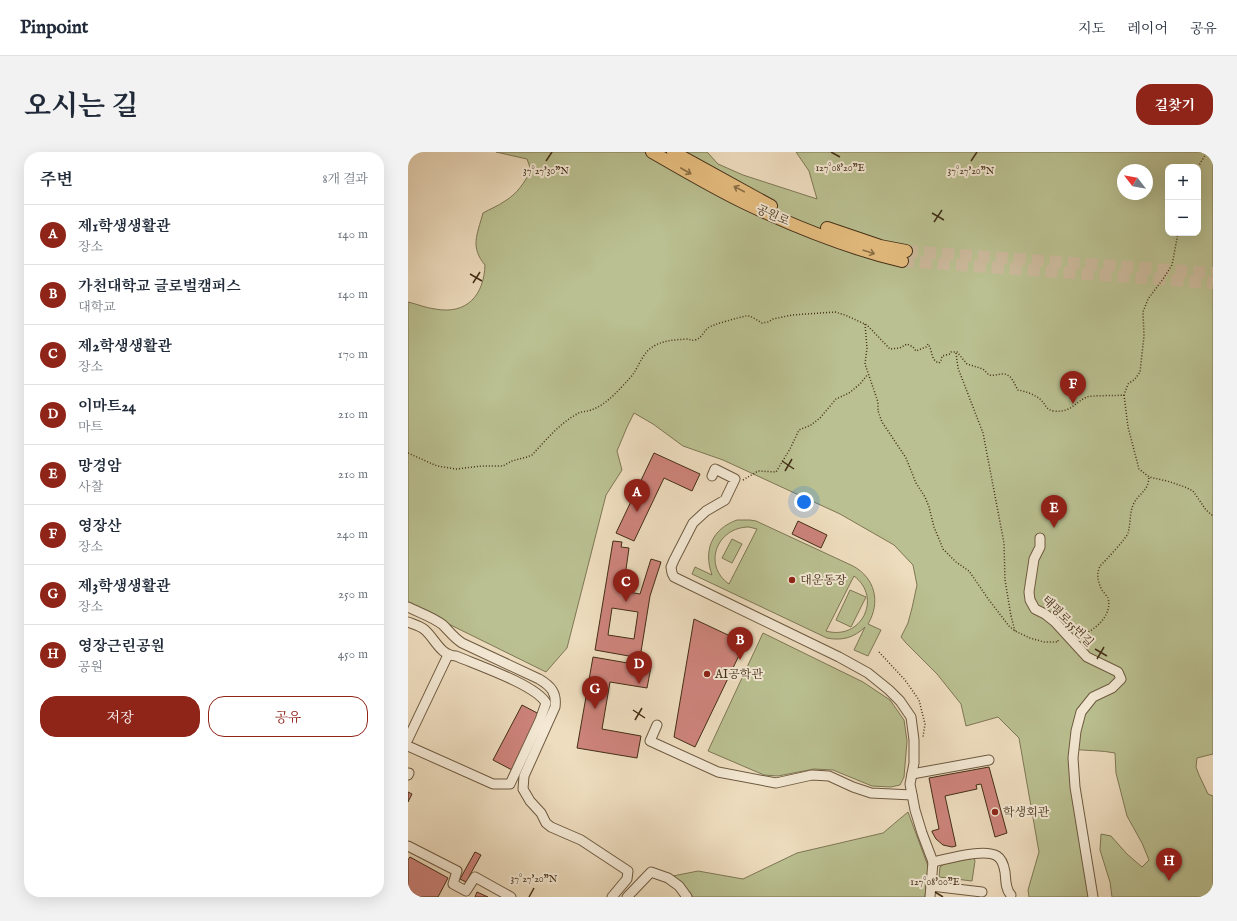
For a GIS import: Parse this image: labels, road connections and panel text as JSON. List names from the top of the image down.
{
  "streets": {
    "main road": ["공원로"],
    "street": ["태평로55번길"]
  },
  "places": ["대운동장", "AI공학관", "학생회관"],
  "north": "top left",
  "page": {
    "header": "Pinpoint",
    "nav": ["지도", "레이어", "공유"],
    "title": "오시는 길",
    "buttons": [
      "길찾기",
      ["저장", "공유"]
    ],
    "heading": ["주변", "8개 결과"],
    "map_buttons": ["+", "−"],
    "list": [
      {
        "mark": "A",
        "name": "제1학생생활관",
        "note": "장소",
        "value": "140 m"
      },
      {
        "mark": "B",
        "name": "가천대학교 글로벌캠퍼스",
        "note": "대학교",
        "value": "140 m"
      },
      {
        "mark": "C",
        "name": "제2학생생활관",
        "note": "장소",
        "value": "170 m"
      },
      {
        "mark": "D",
        "name": "이마트24",
        "note": "마트",
        "value": "210 m"
      },
      {
        "mark": "E",
        "name": "망경암",
        "note": "사찰",
        "value": "210 m"
      },
      {
        "mark": "F",
        "name": "영장산",
        "note": "장소",
        "value": "240 m"
      },
      {
        "mark": "G",
        "name": "제3학생생활관",
        "note": "장소",
        "value": "250 m"
      },
      {
        "mark": "H",
        "name": "영장근린공원",
        "note": "공원",
        "value": "450 m"
      }
    ],
    "pins": [
      "F",
      "A",
      "E",
      "C",
      "B",
      "D",
      "G",
      "H"
    ]
  },
  "coordinates": [
    "127°08'20\"E",
    "37°27'30\"N",
    "37°27'20\"N",
    "127°08'00\"E"
  ]
}
